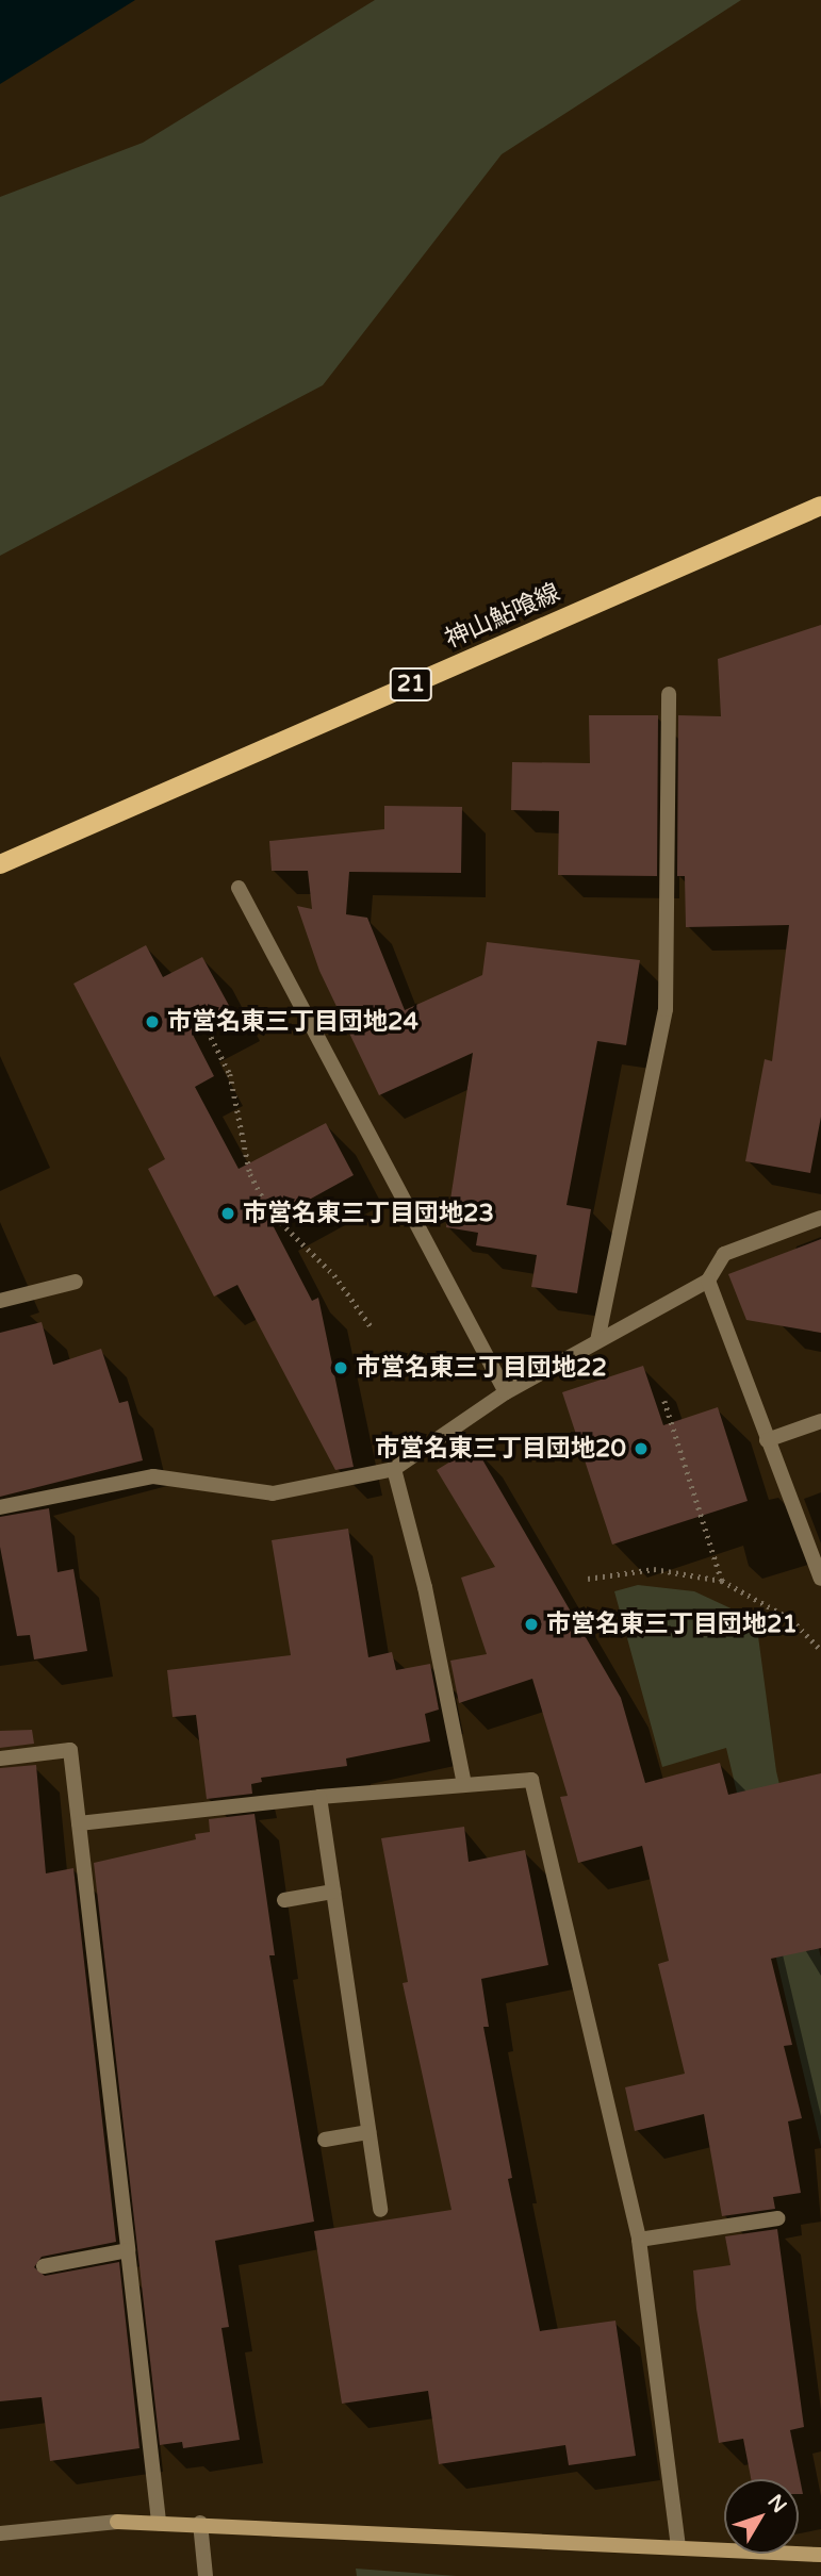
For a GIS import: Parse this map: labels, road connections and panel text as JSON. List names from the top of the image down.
{
  "streets": {
    "main road": ["神山鮎喰線", "21"]
  },
  "places": [
    "市営名東三丁目団地24",
    "市営名東三丁目団地23",
    "市営名東三丁目団地22",
    "市営名東三丁目団地20",
    "市営名東三丁目団地21"
  ],
  "north": "top right"
}
